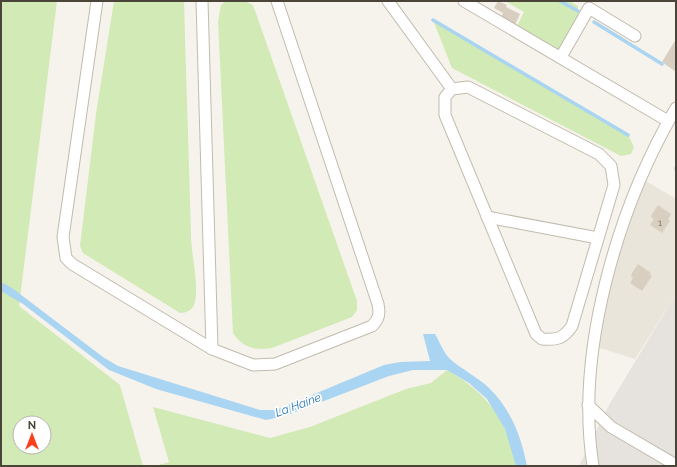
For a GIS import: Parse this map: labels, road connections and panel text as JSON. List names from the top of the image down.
{
  "water": ["La Haine"],
  "house_numbers": ["1"],
  "north": "top"
}
